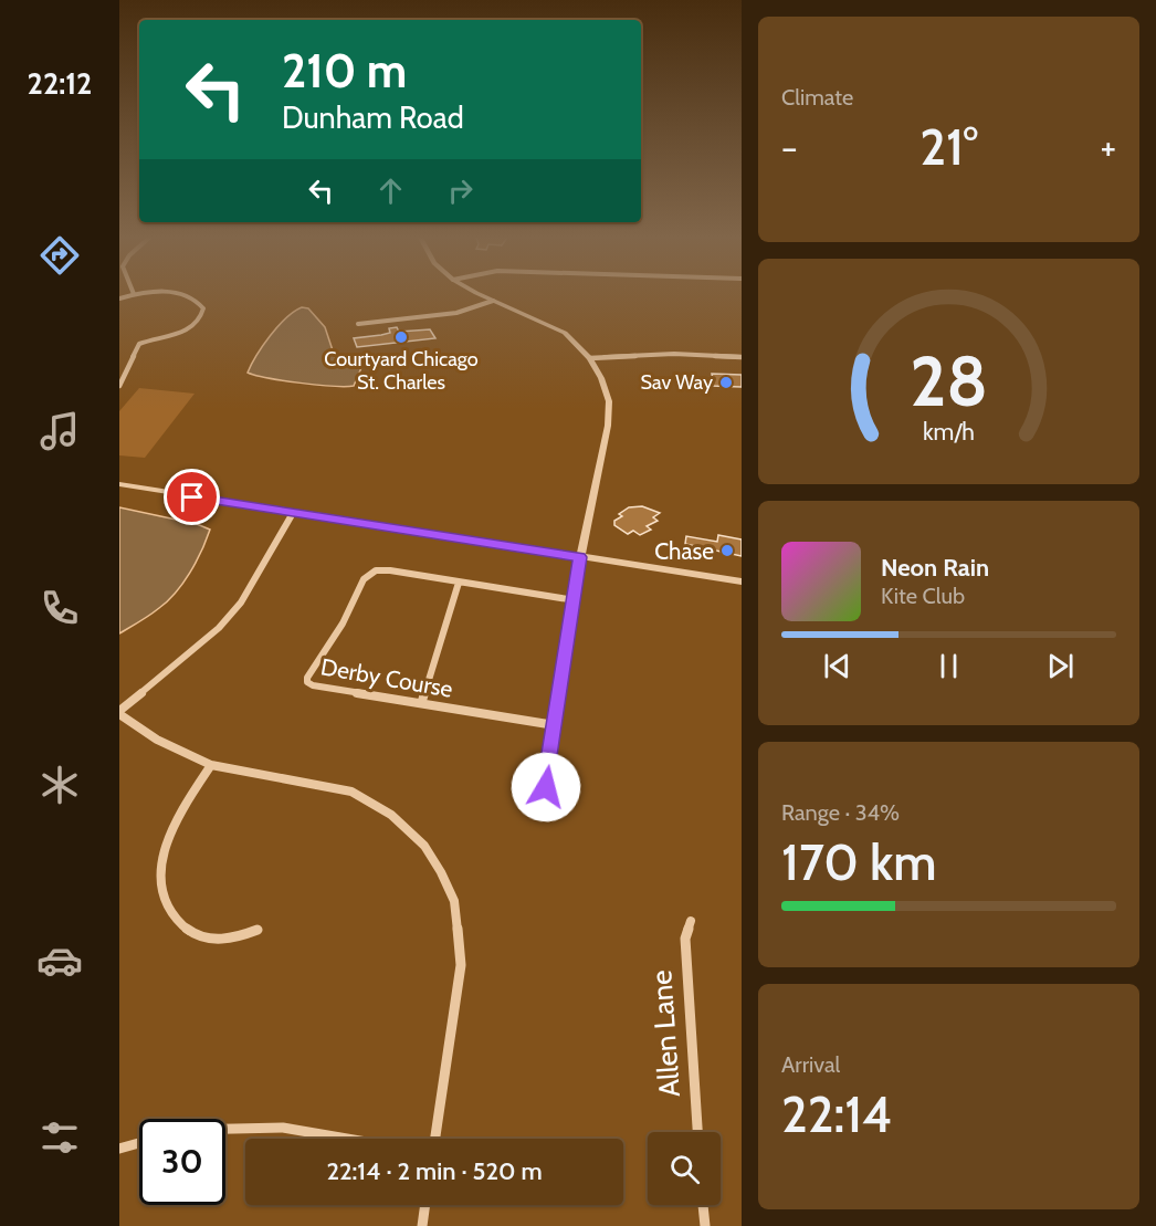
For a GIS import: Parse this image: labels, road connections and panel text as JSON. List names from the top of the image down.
{
  "streets": {
    "street": ["Derby Course", "Allen Lane"]
  },
  "places": ["Courtyard Chicago St. Charles", "Sav Way", "Chase"],
  "page": {
    "tabs": "22:12",
    "tile": [
      "Climate",
      ["Range · 34%", "170 km"],
      ["Arrival", "22:14"]
    ],
    "turn": ["210 m", "Dunham Road"],
    "heat": ["−", "21°", "+"],
    "song": ["Neon Rain", "Kite Club"],
    "limit": "30",
    "trip": "22:14 · 2 min · 520 m",
    "gauge": ["28", "km/h"]
  }
}
